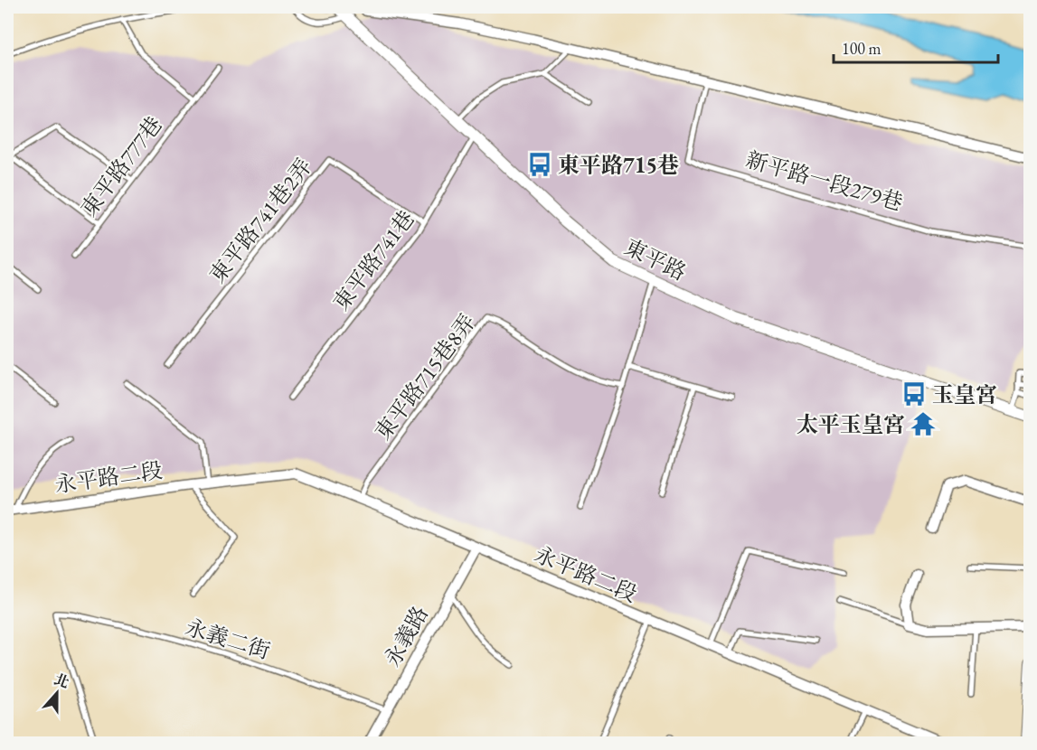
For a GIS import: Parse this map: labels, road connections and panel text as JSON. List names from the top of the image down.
{
  "streets": {
    "street": ["東平路", "永平路二段", "永義路"],
    "lane": [
      "東平路777巷",
      "新平路一段279巷",
      "東平路741巷2弄",
      "東平路741巷",
      "東平路715巷8弄",
      "永義二街"
    ]
  },
  "crossings": [
    ["東平路741巷2弄", "東平路741巷"],
    ["東平路", "東平路741巷"],
    ["東平路715巷8弄", "永平路二段"],
    ["永平路二段", "永義路"],
    ["永義路", "永義二街"]
  ],
  "places": {
    "bus stop": ["東平路715巷", "玉皇宮"],
    "temple": ["太平玉皇宮"]
  },
  "scale_bar": "100 m",
  "north": "top"
}
